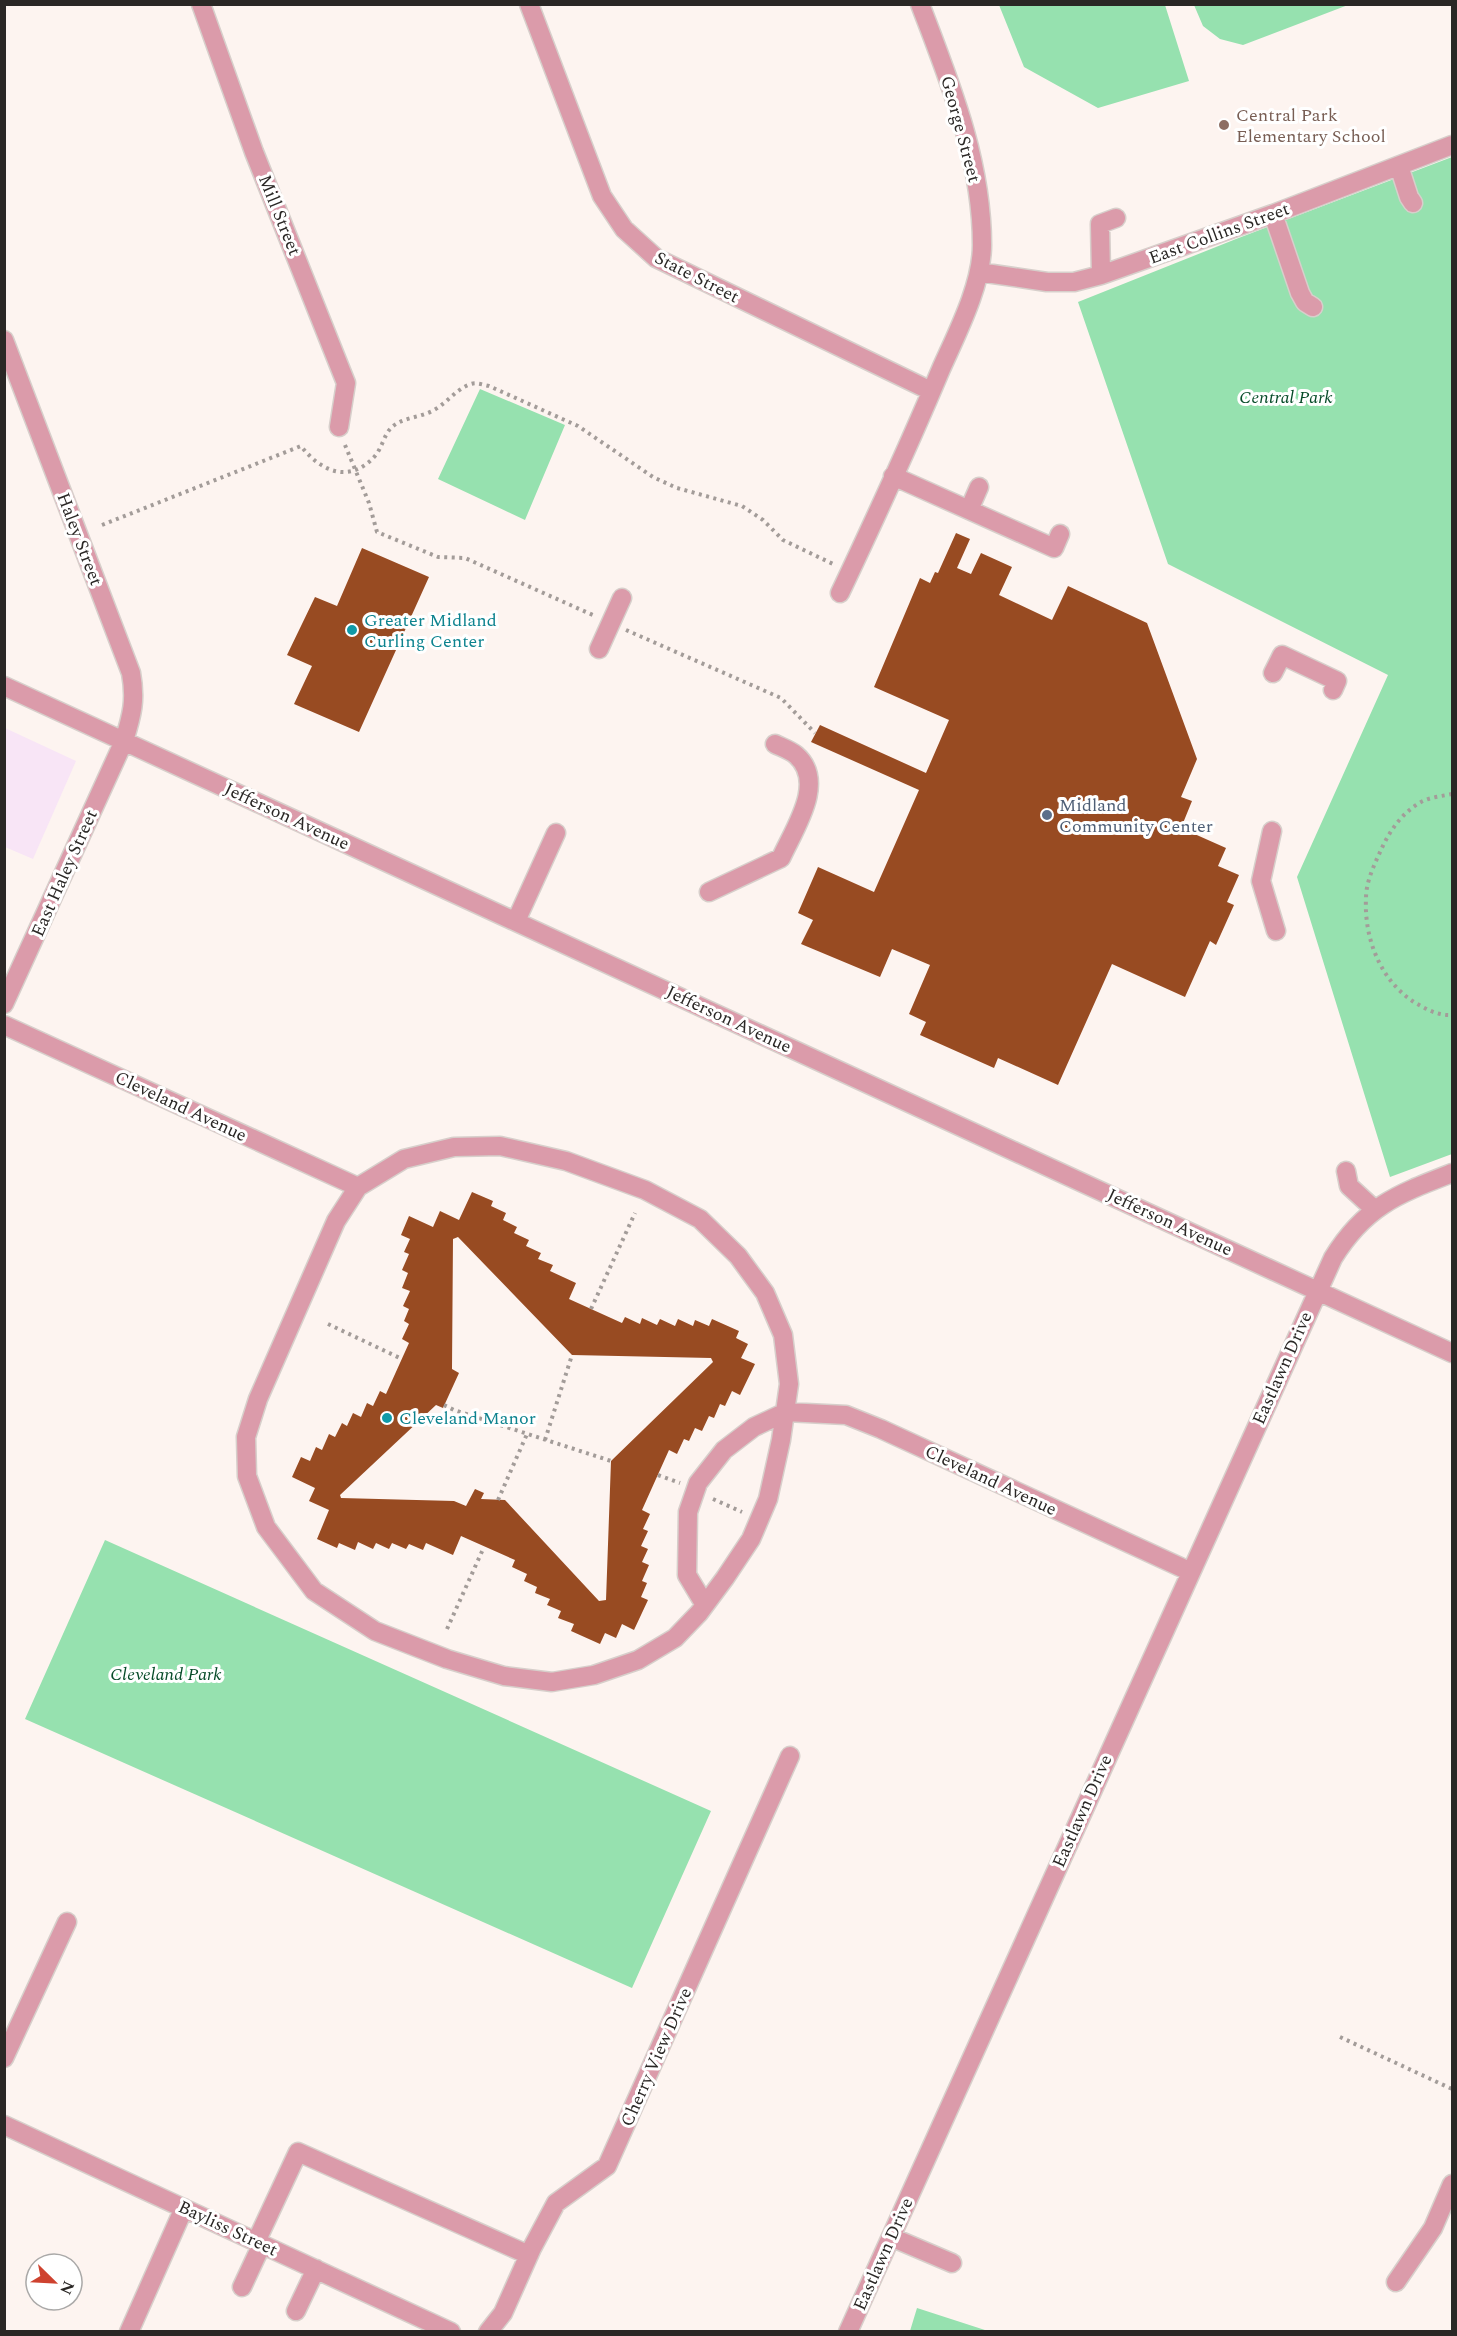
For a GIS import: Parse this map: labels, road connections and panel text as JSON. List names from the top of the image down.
{
  "streets": {
    "street": [
      "George Street",
      "Mill Street",
      "East Collins Street",
      "State Street",
      "Haley Street",
      "Jefferson Avenue",
      "East Haley Street",
      "Cleveland Avenue",
      "Eastlawn Drive",
      "Cherry View Drive",
      "Bayliss Street"
    ]
  },
  "crossings": [
    ["George Street", "East Collins Street"],
    ["George Street", "State Street"],
    ["Haley Street", "Jefferson Avenue"],
    ["Haley Street", "East Haley Street"],
    ["Jefferson Avenue", "East Haley Street"],
    ["Jefferson Avenue", "Eastlawn Drive"],
    ["Cleveland Avenue", "Eastlawn Drive"]
  ],
  "parks": ["Central Park", "Cleveland Park"],
  "places": [
    "Central Park Elementary School",
    "Greater Midland Curling Center",
    "Midland Community Center",
    "Cleveland Manor"
  ],
  "north": "bottom right"
}
